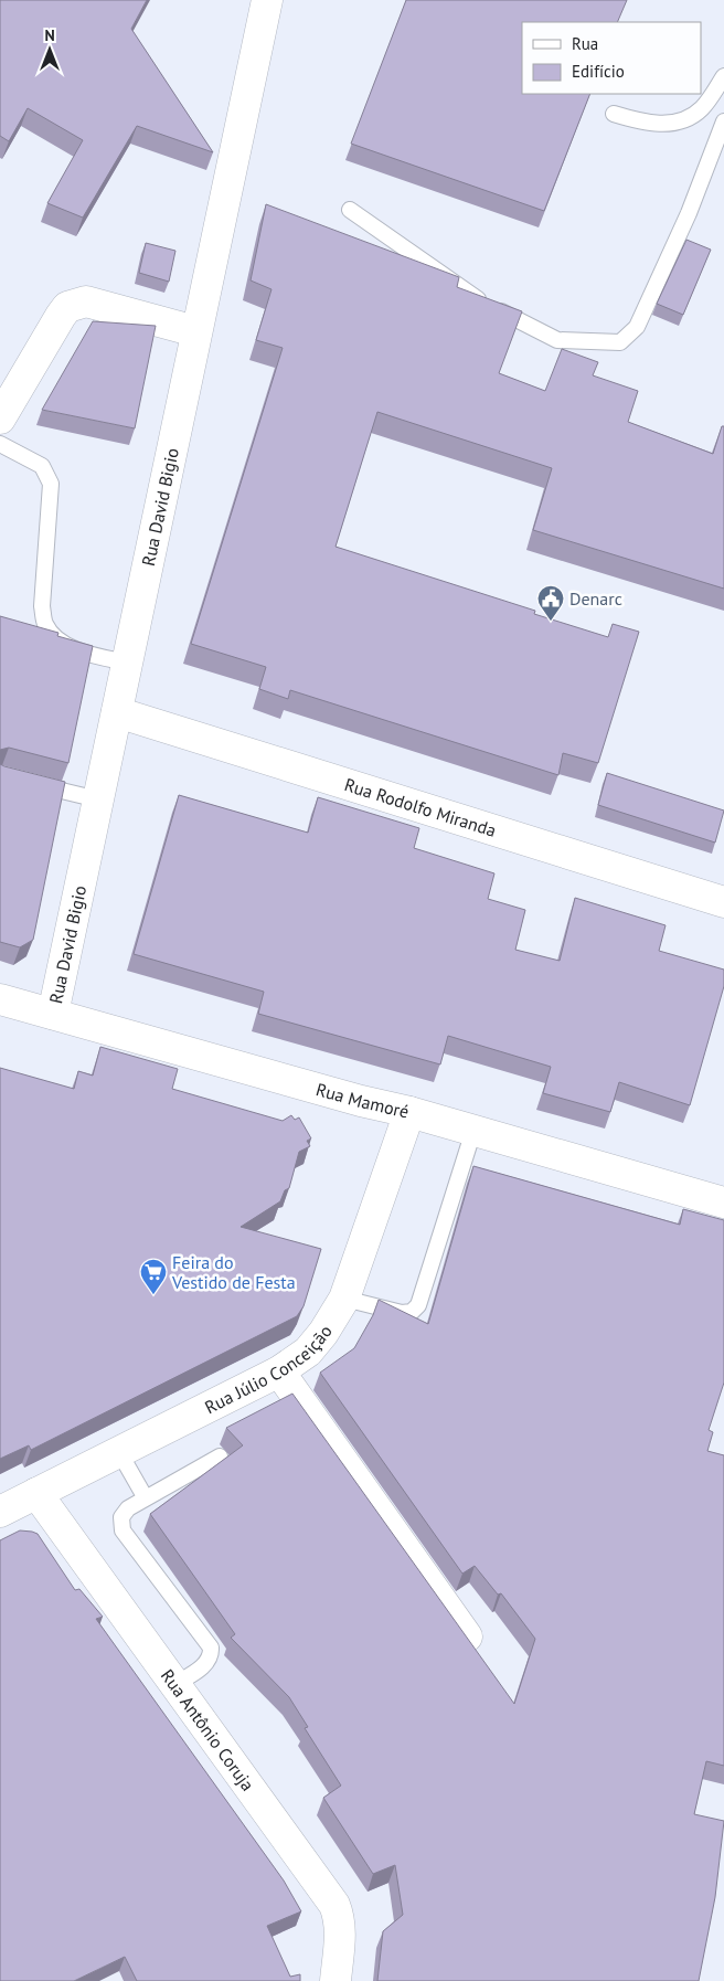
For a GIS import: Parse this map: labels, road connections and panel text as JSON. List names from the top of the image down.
{
  "streets": {
    "street": [
      "Rua David Bigio",
      "Rua Rodolfo Miranda",
      "Rua Mamoré",
      "Rua Júlio Conceição",
      "Rua Antônio Coruja"
    ]
  },
  "crossings": [
    ["Rua David Bigio", "Rua Rodolfo Miranda"],
    ["Rua David Bigio", "Rua Mamoré"],
    ["Rua Mamoré", "Rua Júlio Conceição"],
    ["Rua Júlio Conceição", "Rua Antônio Coruja"]
  ],
  "places": {
    "public building": ["Denarc"],
    "supermarket": ["Feira do Vestido de Festa"]
  },
  "legend": ["Rua", "Edifício"],
  "north": "top"
}
